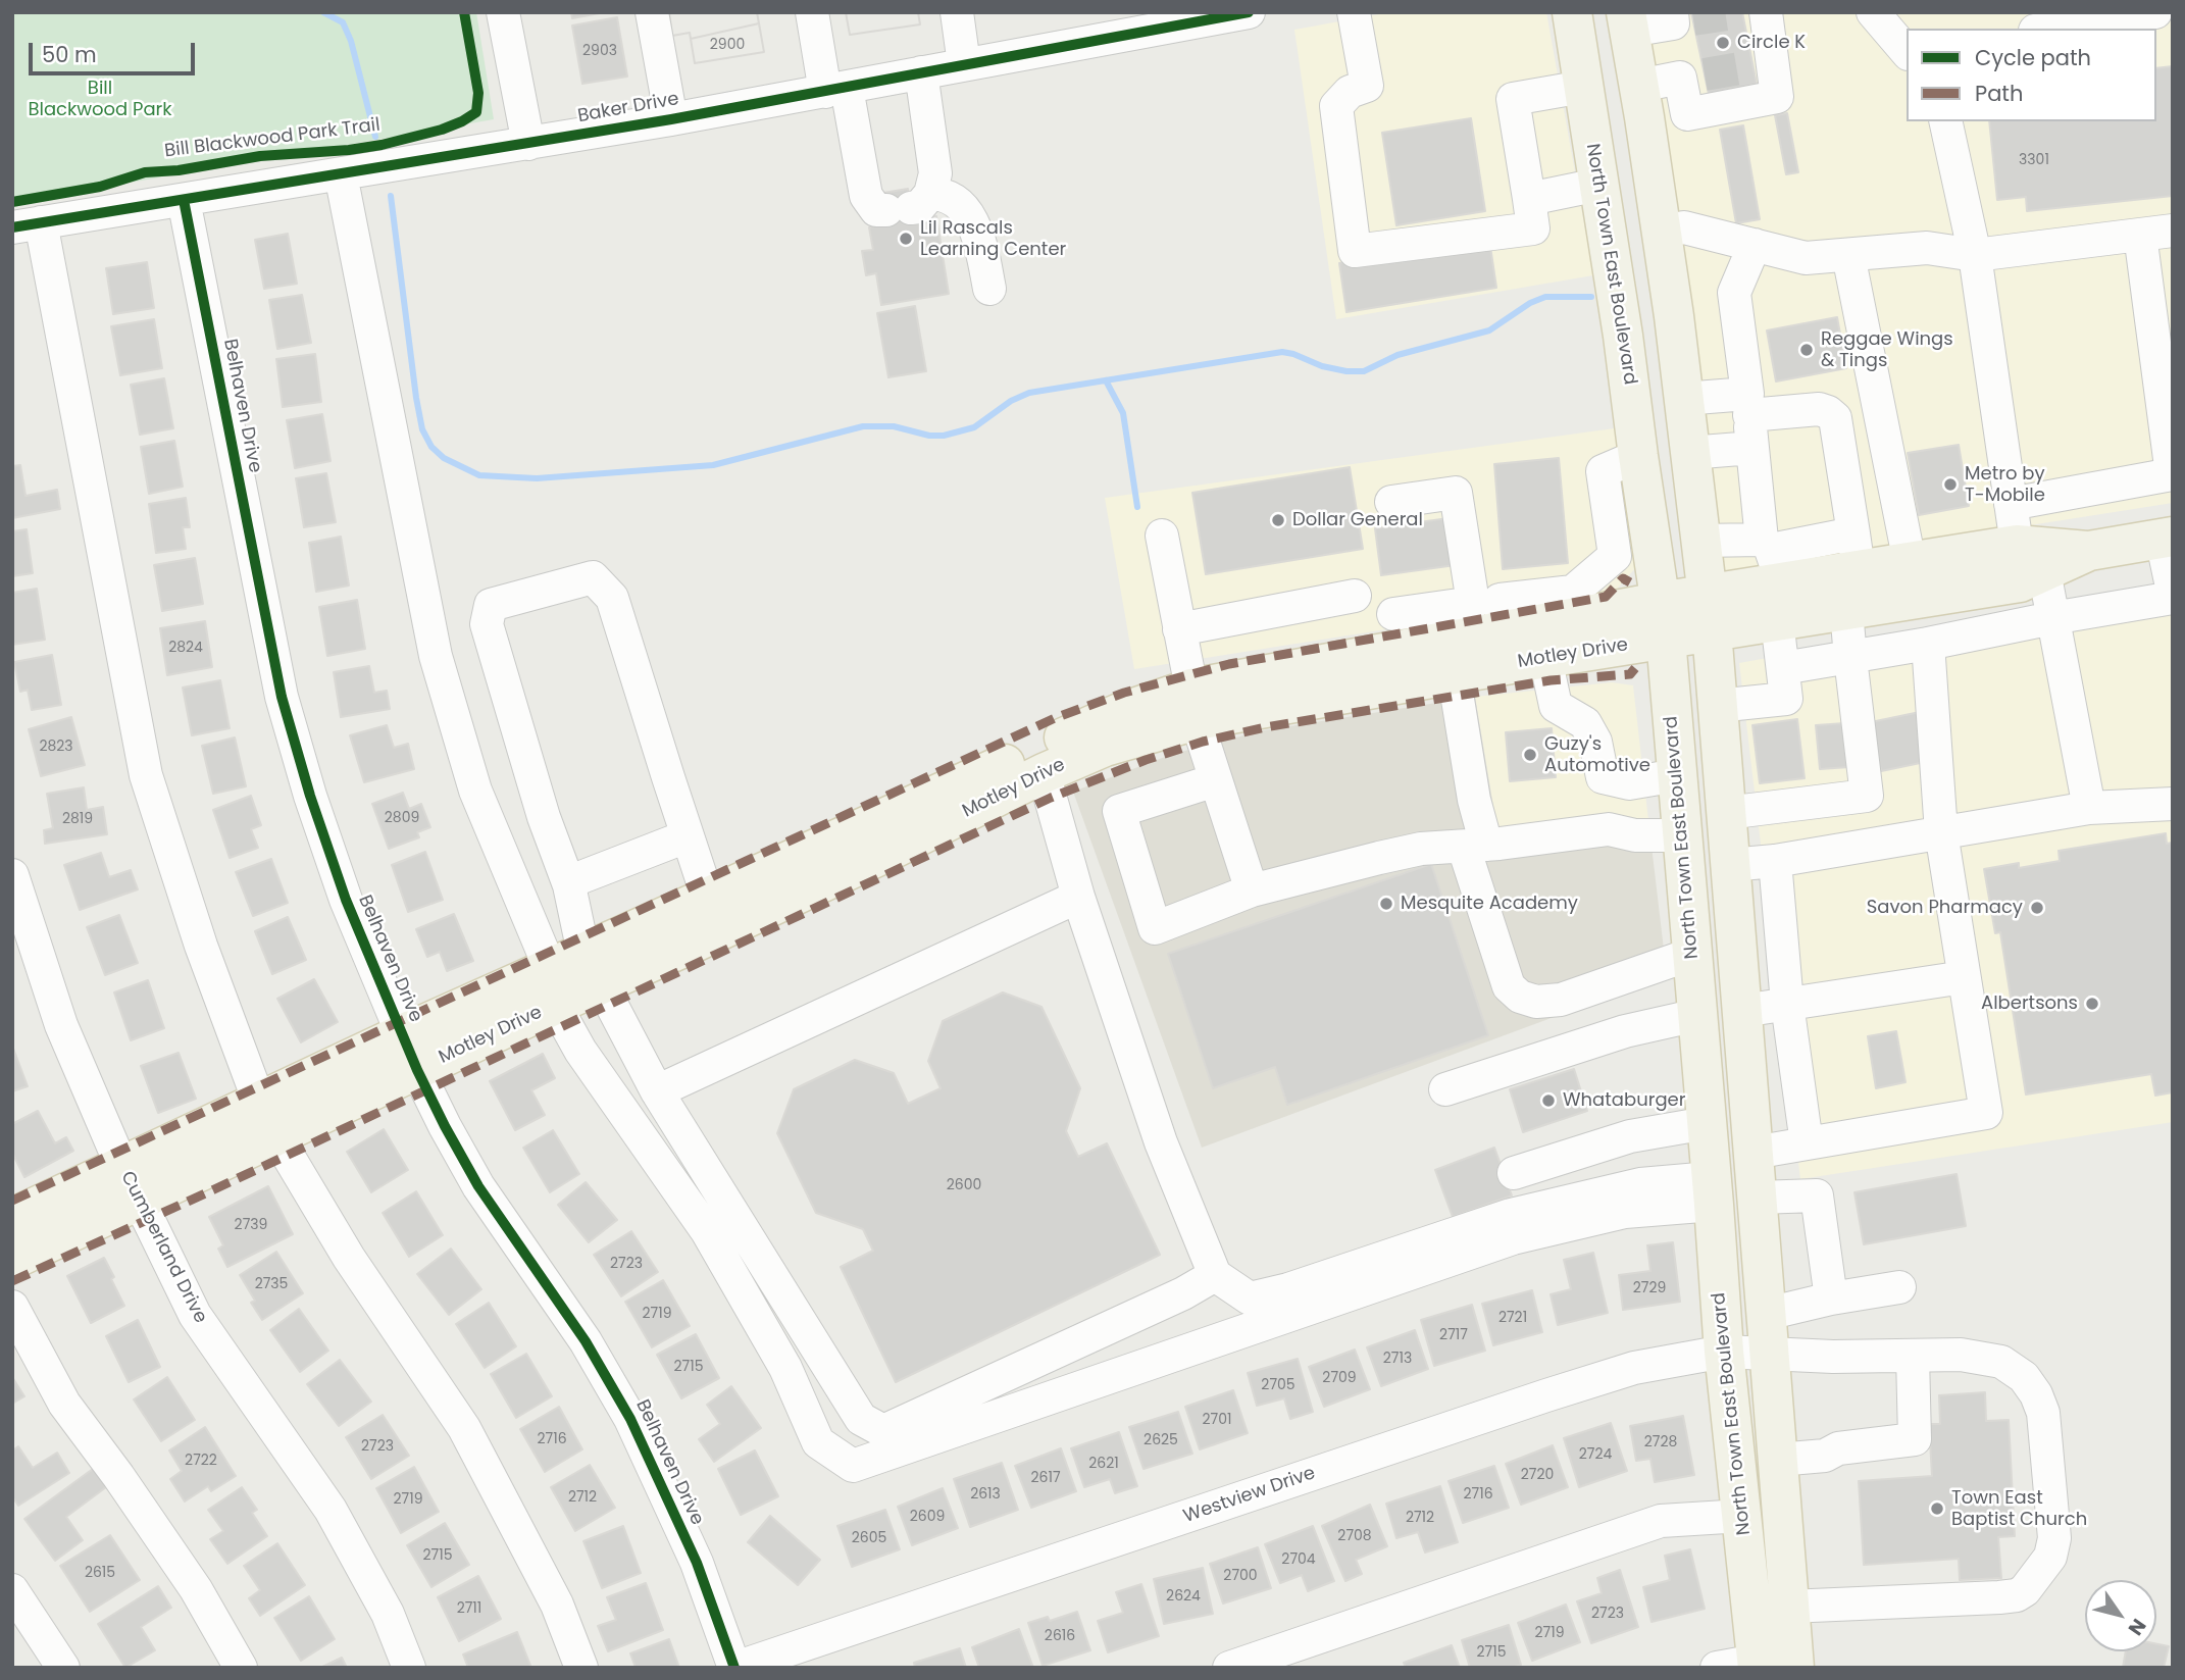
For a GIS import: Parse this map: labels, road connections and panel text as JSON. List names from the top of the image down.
{
  "streets": {
    "main road": ["North Town East Boulevard", "Motley Drive"],
    "street": [
      "Baker Drive",
      "Belhaven Drive",
      "Cumberland Drive",
      "Westview Drive"
    ],
    "cycle path": ["Bill Blackwood Park Trail"]
  },
  "crossings": [
    ["Baker Drive", "Belhaven Drive"],
    ["North Town East Boulevard", "Motley Drive"],
    ["North Town East Boulevard", "Westview Drive"],
    ["Belhaven Drive", "Motley Drive"],
    ["Belhaven Drive", "Westview Drive"],
    ["Motley Drive", "Cumberland Drive"]
  ],
  "parks": ["Bill Blackwood Park"],
  "places": [
    "Circle K",
    "Lil Rascals Learning Center",
    "Reggae Wings & Tings",
    "Metro by T-Mobile",
    "Dollar General",
    "Guzy's Automotive",
    "Mesquite Academy",
    "Savon Pharmacy",
    "Albertsons",
    "Whataburger",
    "Town East Baptist Church"
  ],
  "house_numbers": [
    "2900",
    "2903",
    "3301",
    "2824",
    "2823",
    "2809",
    "2819",
    "2600",
    "2739",
    "2723",
    "2735",
    "2729",
    "2719",
    "2721",
    "2717",
    "2713",
    "2715",
    "2709",
    "2705",
    "2701",
    "2716",
    "2625",
    "2728",
    "2723",
    "2724",
    "2722",
    "2621",
    "2720",
    "2617",
    "2613",
    "2716",
    "2712",
    "2719",
    "2609",
    "2712",
    "2708",
    "2605",
    "2715",
    "2704",
    "2615",
    "2700",
    "2624",
    "2711",
    "2723",
    "2719",
    "2616",
    "2715"
  ],
  "legend": ["Cycle path", "Path"],
  "scale_bar": "50 m",
  "north": "bottom right"
}
